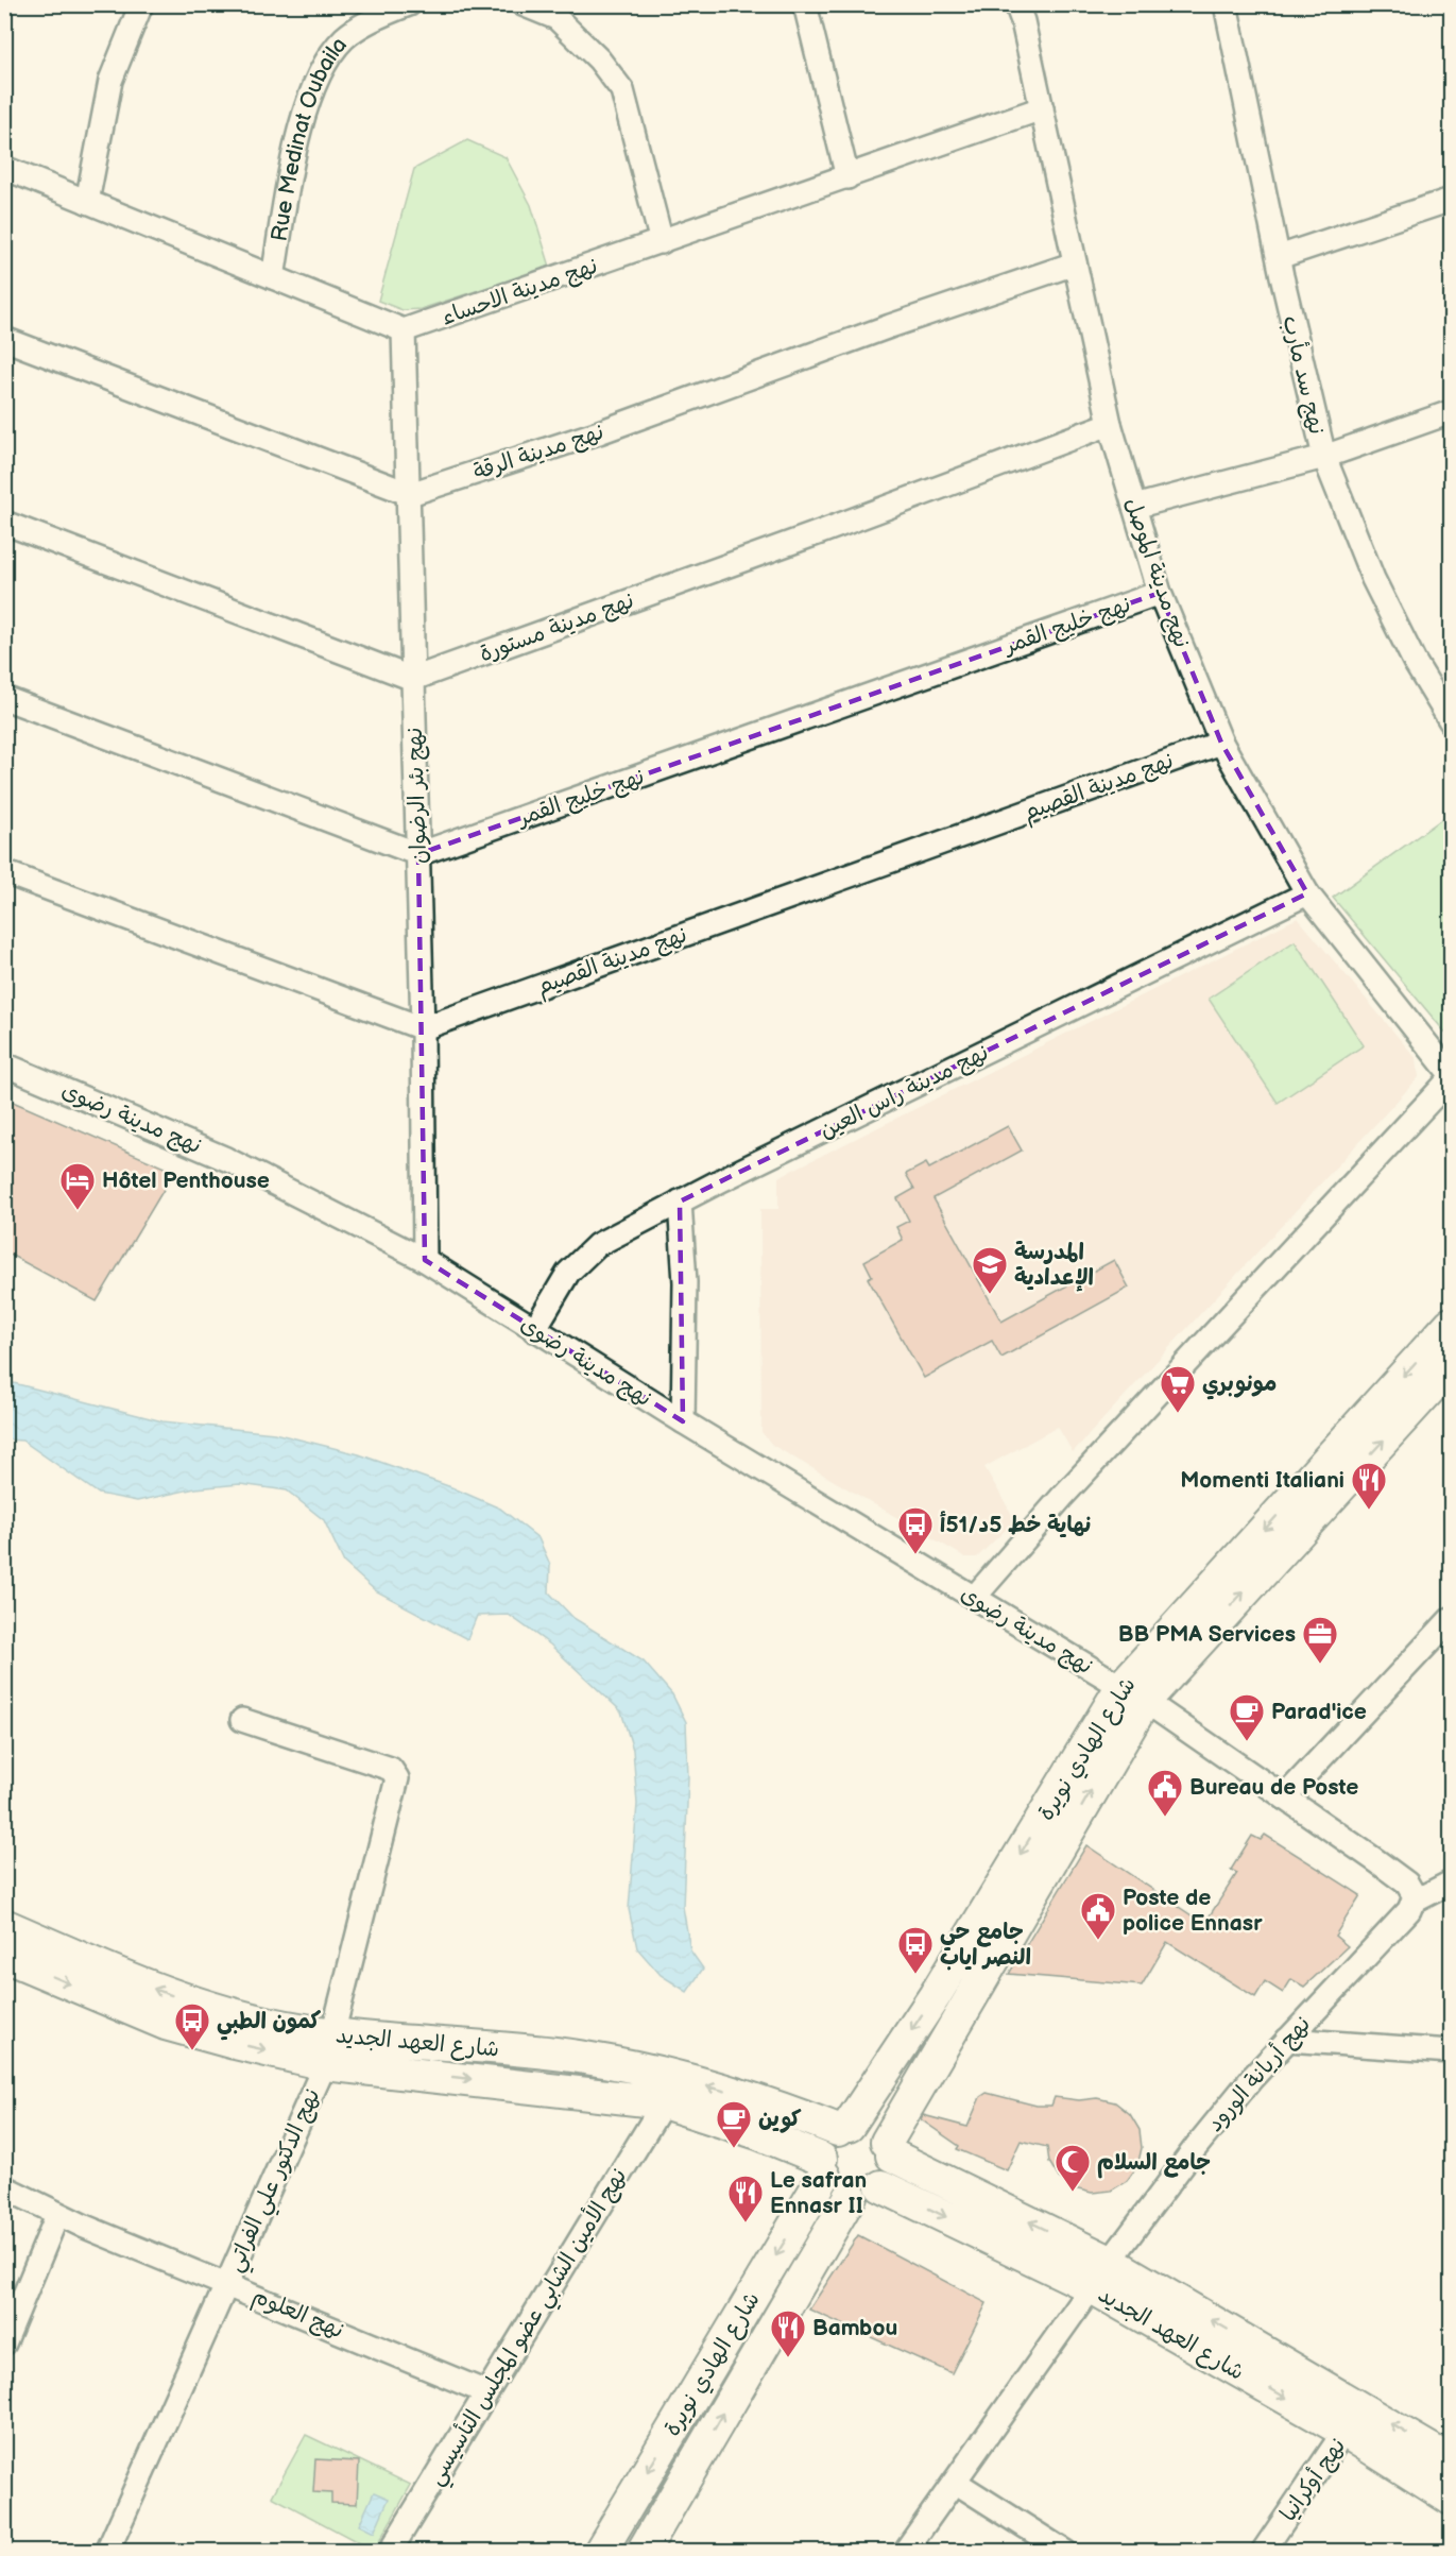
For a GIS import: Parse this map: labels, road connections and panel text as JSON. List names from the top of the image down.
{
  "streets": {
    "main road": ["شارع الهادي نويرة", "شارع العهد الجديد"],
    "street": [
      "Rue Medinat Oubaila",
      "نهج مدينة الاحساء",
      "نهج سد مأرب",
      "نهج مدينة الرقة",
      "نهج مدينة الموصل",
      "نهج خليج القمر",
      "نهج مدينة مستورة",
      "نهج مدينة القصيم",
      "نهج بئر الرضوان",
      "نهج مدينة راس العين",
      "نهج مدينة رضوى",
      "نهج أريانة الورود",
      "نهج الدكتور علي الفراتي",
      "نهج العلوم",
      "نهج الأمين الشابي عضو المجلس التأسيسي",
      "نهج أوكرانيا"
    ]
  },
  "crossings": [
    ["نهج مدينة الاحساء", "نهج مدينة الموصل"],
    ["نهج مدينة الاحساء", "نهج بئر الرضوان"],
    ["نهج مدينة الرقة", "نهج مدينة الموصل"],
    ["نهج مدينة الرقة", "نهج بئر الرضوان"],
    ["نهج مدينة الموصل", "نهج خليج القمر"],
    ["نهج مدينة الموصل", "نهج مدينة مستورة"],
    ["نهج مدينة الموصل", "نهج مدينة القصيم"],
    ["نهج مدينة الموصل", "نهج مدينة راس العين"],
    ["نهج خليج القمر", "نهج بئر الرضوان"],
    ["نهج مدينة مستورة", "نهج بئر الرضوان"],
    ["نهج مدينة القصيم", "نهج بئر الرضوان"],
    ["نهج بئر الرضوان", "نهج مدينة رضوى"],
    ["نهج مدينة راس العين", "نهج مدينة رضوى"],
    ["نهج مدينة رضوى", "شارع الهادي نويرة"],
    ["شارع الهادي نويرة", "شارع العهد الجديد"],
    ["شارع العهد الجديد", "نهج أريانة الورود"],
    ["شارع العهد الجديد", "نهج الدكتور علي الفراتي"],
    ["شارع العهد الجديد", "نهج الأمين الشابي عضو المجلس التأسيسي"],
    ["شارع العهد الجديد", "نهج أوكرانيا"],
    ["نهج الدكتور علي الفراتي", "نهج العلوم"],
    ["نهج العلوم", "نهج الأمين الشابي عضو المجلس التأسيسي"]
  ],
  "places": {
    "hotel": ["Hôtel Penthouse"],
    "school or university": ["المدرسة الإعدادية"],
    "supermarket": ["مونوبري"],
    "restaurant": ["Momenti Italiani", "Le safran Ennasr II", "Bambou"],
    "bus stop": ["نهاية خط 5د/51أ", "جامع حي النصر اياب", "كمون الطبي"],
    "office": ["BB PMA Services"],
    "cafe": ["Parad'ice", "كوين"],
    "public building": ["Bureau de Poste", "Poste de police Ennasr"],
    "mosque": ["جامع السلام"]
  }
}
